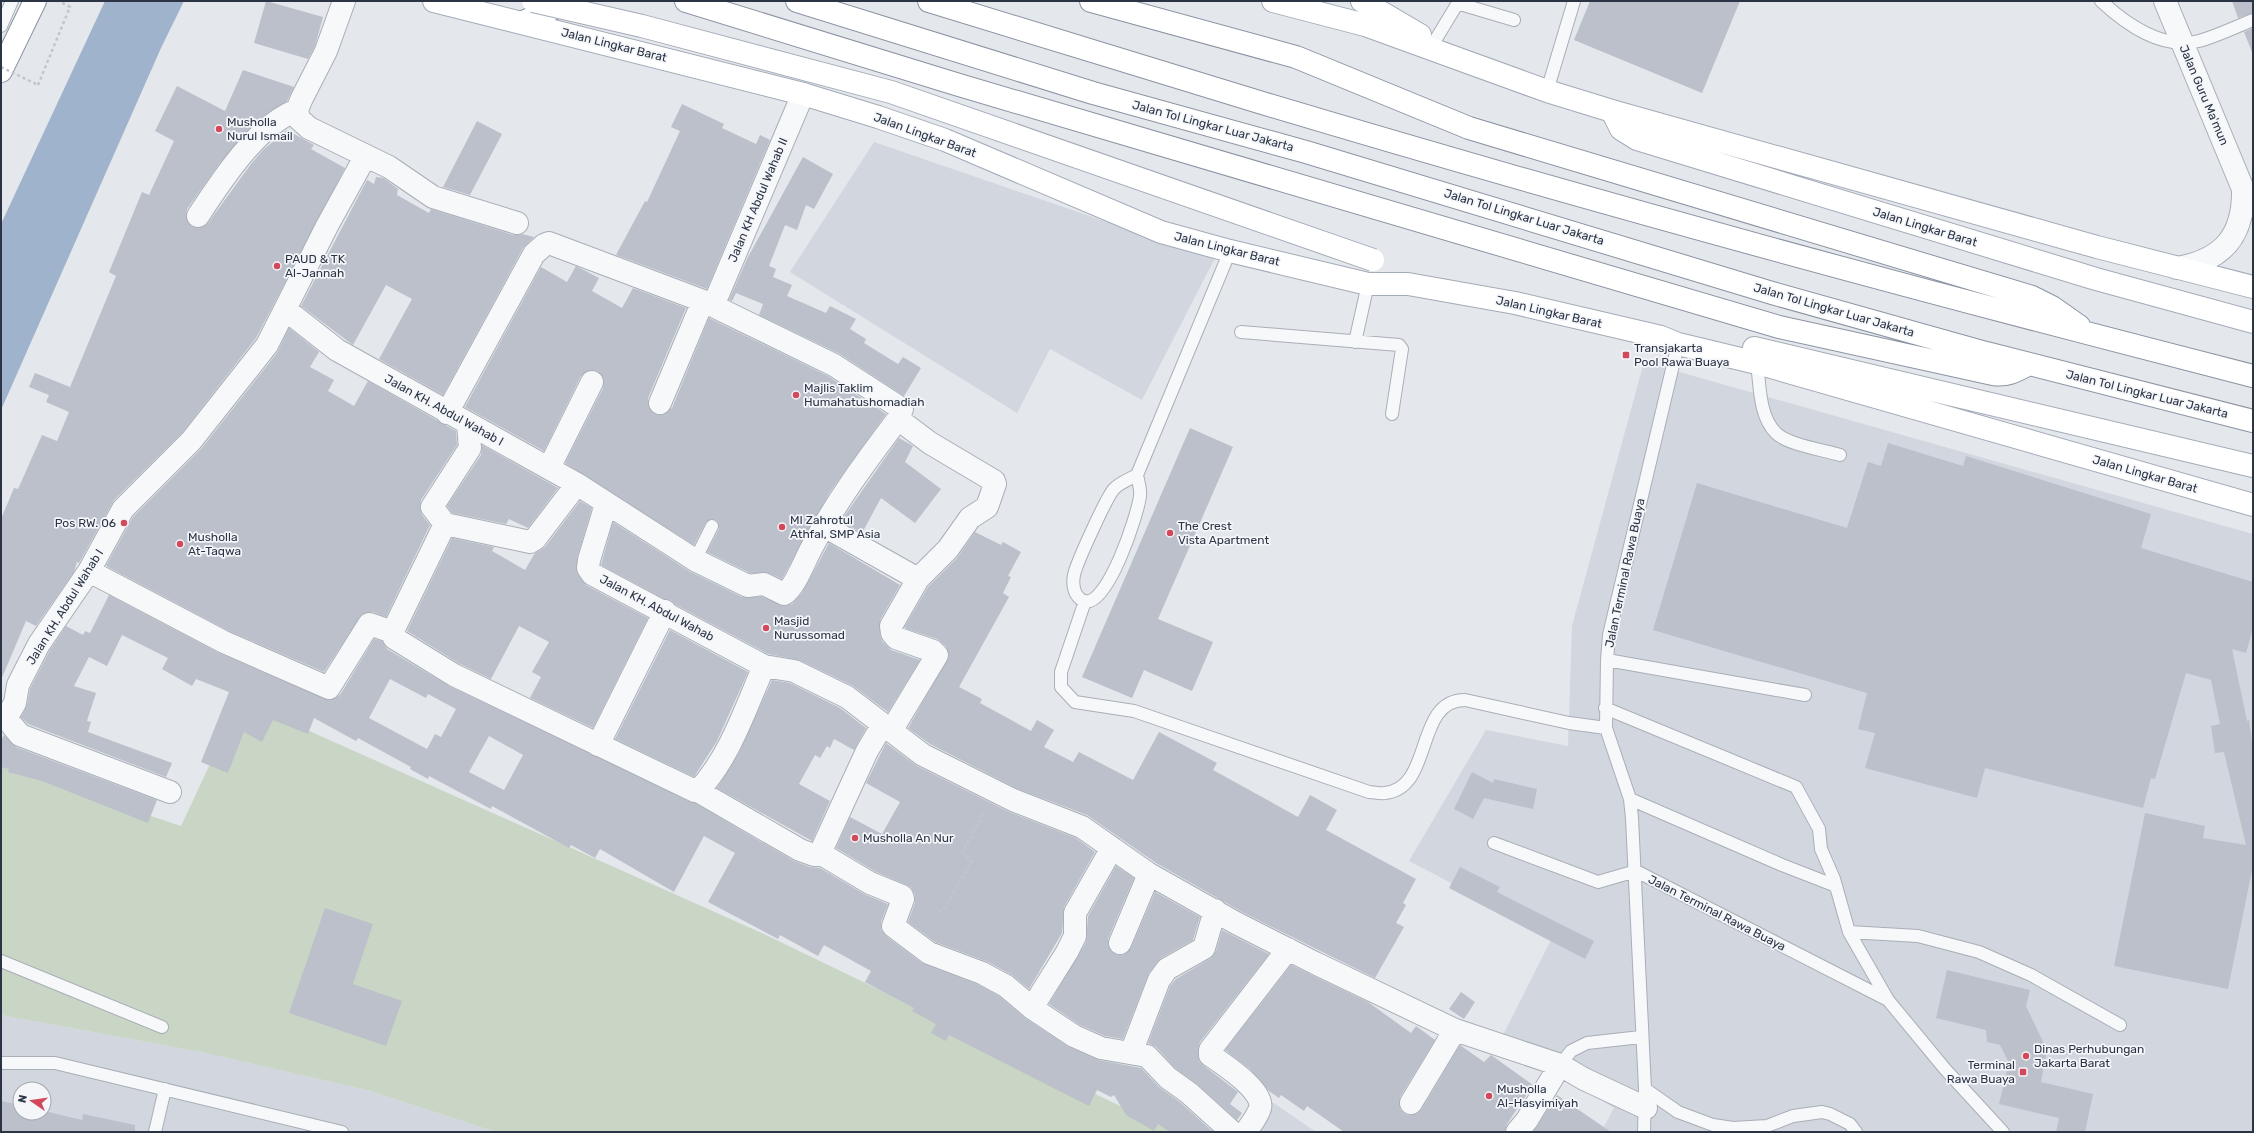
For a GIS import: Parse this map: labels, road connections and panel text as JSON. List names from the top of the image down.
{
  "streets": {
    "main road": ["Jalan Lingkar Barat", "Jalan Tol Lingkar Luar Jakarta"],
    "street": [
      "Jalan Guru Ma'mun",
      "Jalan KH Abdul Wahab II",
      "Jalan KH. Abdul Wahab I",
      "Jalan KH. Abdul Wahab"
    ],
    "lane": ["Jalan Terminal Rawa Buaya"]
  },
  "crossings": [
    ["Jalan Lingkar Barat", "Jalan Guru Ma'mun"],
    ["Jalan Lingkar Barat", "Jalan KH Abdul Wahab II"],
    ["Jalan Lingkar Barat", "Jalan Terminal Rawa Buaya"],
    ["Jalan KH. Abdul Wahab I", "Jalan KH. Abdul Wahab"]
  ],
  "places": {
    "other": [
      "Musholla Nurul Ismail",
      "PAUD & TK Al-Jannah",
      "Majlis Taklim Humahatushomadiah",
      "Pos RW. 06",
      "MI Zahrotul Athfal, SMP Asia",
      "The Crest Vista Apartment",
      "Musholla At-Taqwa",
      "Masjid Nurussomad",
      "Musholla An Nur",
      "Dinas Perhubungan Jakarta Barat",
      "Musholla Al-Hasyimiyah"
    ],
    "transit": ["Transjakarta Pool Rawa Buaya", "Terminal Rawa Buaya"]
  },
  "north": "left"
}
